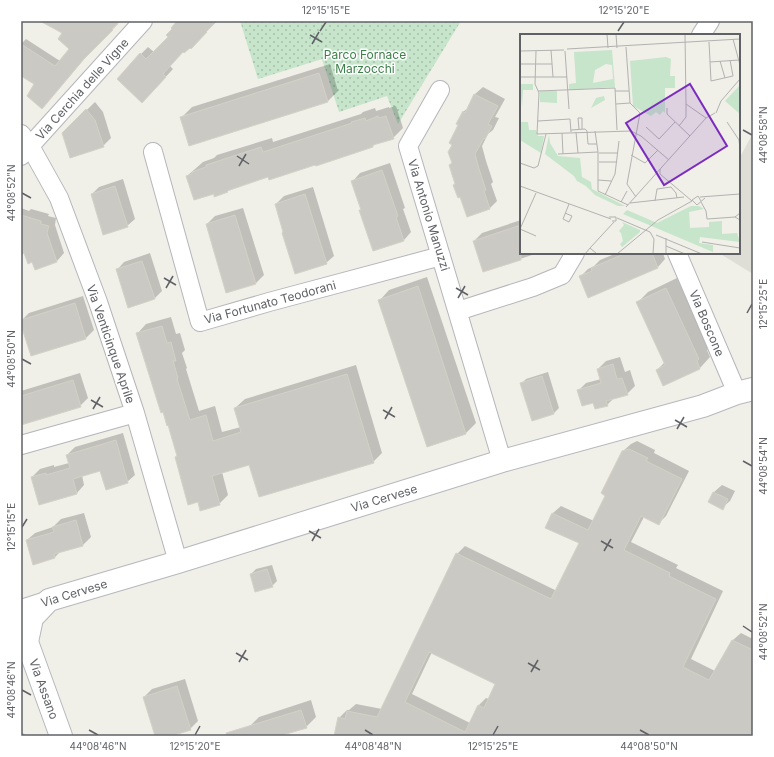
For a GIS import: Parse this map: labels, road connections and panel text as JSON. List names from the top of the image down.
{
  "streets": {
    "street": [
      "Via Cerchia delle Vigne",
      "Via Antonio Manuzzi",
      "Via Fortunato Teodorani",
      "Via Boscone",
      "Via Venticinque Aprile",
      "Via Cervese",
      "Via Assano"
    ]
  },
  "crossings": [
    ["Via Cerchia delle Vigne", "Via Venticinque Aprile"],
    ["Via Antonio Manuzzi", "Via Fortunato Teodorani"],
    ["Via Antonio Manuzzi", "Via Cervese"],
    ["Via Boscone", "Via Cervese"],
    ["Via Venticinque Aprile", "Via Cervese"],
    ["Via Cervese", "Via Assano"]
  ],
  "parks": ["Parco Fornace Marzocchi"],
  "coordinates": [
    "12°15'15\"E",
    "12°15'20\"E",
    "44°08'58\"N",
    "44°08'52\"N",
    "12°15'25\"E",
    "44°08'50\"N",
    "44°08'54\"N",
    "44°08'46\"N",
    "44°08'48\"N"
  ]
}
